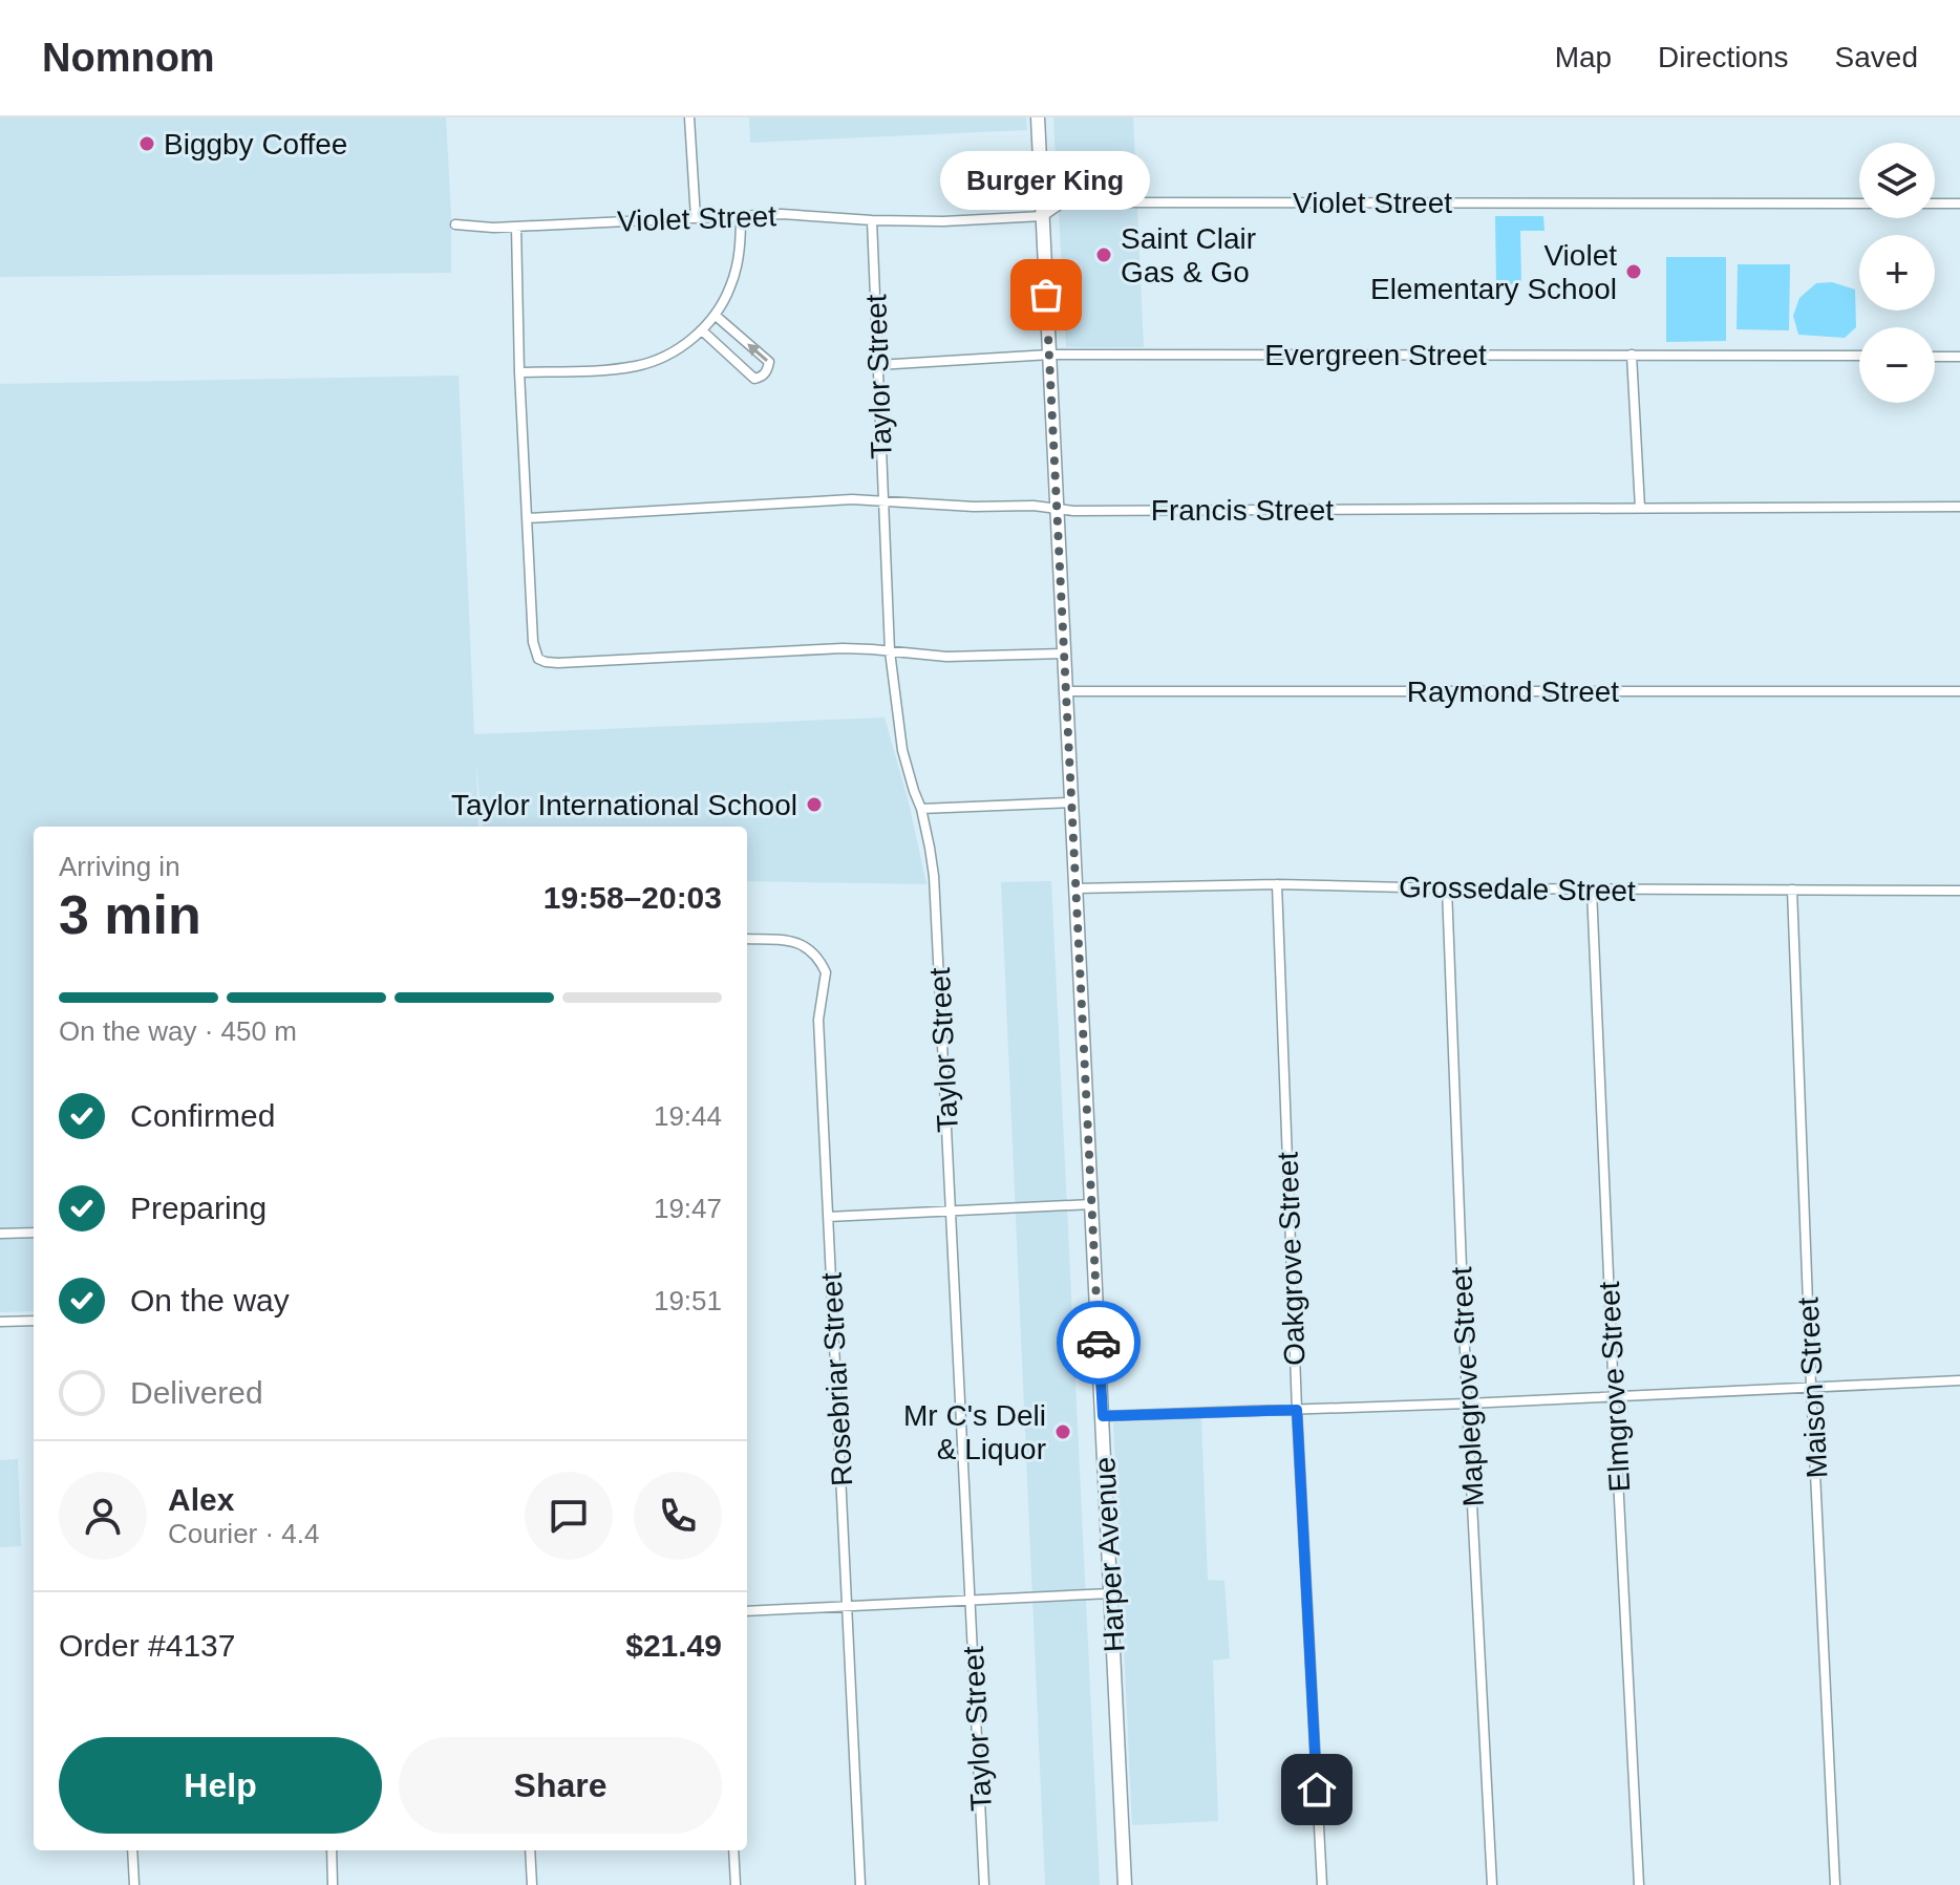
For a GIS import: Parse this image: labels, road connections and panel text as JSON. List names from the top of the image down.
{
  "streets": {
    "main road": ["Harper Avenue"],
    "street": [
      "Violet Street",
      "Evergreen Street",
      "Taylor Street",
      "Francis Street",
      "Raymond Street",
      "Grossedale Street",
      "Oakgrove Street",
      "Rosebriar Street",
      "Maplegrove Street",
      "Elmgrove Street",
      "Maison Street"
    ]
  },
  "crossings": [
    ["Violet Street", "Taylor Street"],
    ["Violet Street", "Harper Avenue"],
    ["Evergreen Street", "Taylor Street"],
    ["Evergreen Street", "Harper Avenue"],
    ["Taylor Street", "Francis Street"],
    ["Francis Street", "Harper Avenue"],
    ["Raymond Street", "Harper Avenue"],
    ["Grossedale Street", "Oakgrove Street"],
    ["Grossedale Street", "Maplegrove Street"],
    ["Grossedale Street", "Elmgrove Street"],
    ["Grossedale Street", "Maison Street"],
    ["Grossedale Street", "Harper Avenue"]
  ],
  "places": [
    "Biggby Coffee",
    "Saint Clair Gas & Go",
    "Violet Elementary School",
    "Burger King",
    "Taylor International School",
    "Mr C's Deli & Liquor"
  ],
  "page": {
    "header": "Nomnom",
    "nav": ["Map", "Directions", "Saved"],
    "map_buttons": ["+", "−"],
    "bubble": "Burger King",
    "heading": ["3 min", "Arriving in", "19:58–20:03"],
    "panel": [
      "Alex",
      "Courier · 4.4",
      "Order #4137",
      "$21.49"
    ],
    "bar": "On the way · 450 m",
    "list": [
      ["Confirmed", "19:44"],
      ["Preparing", "19:47"],
      ["On the way", "19:51"],
      "Delivered"
    ],
    "buttons": ["Help", "Share"]
  }
}
